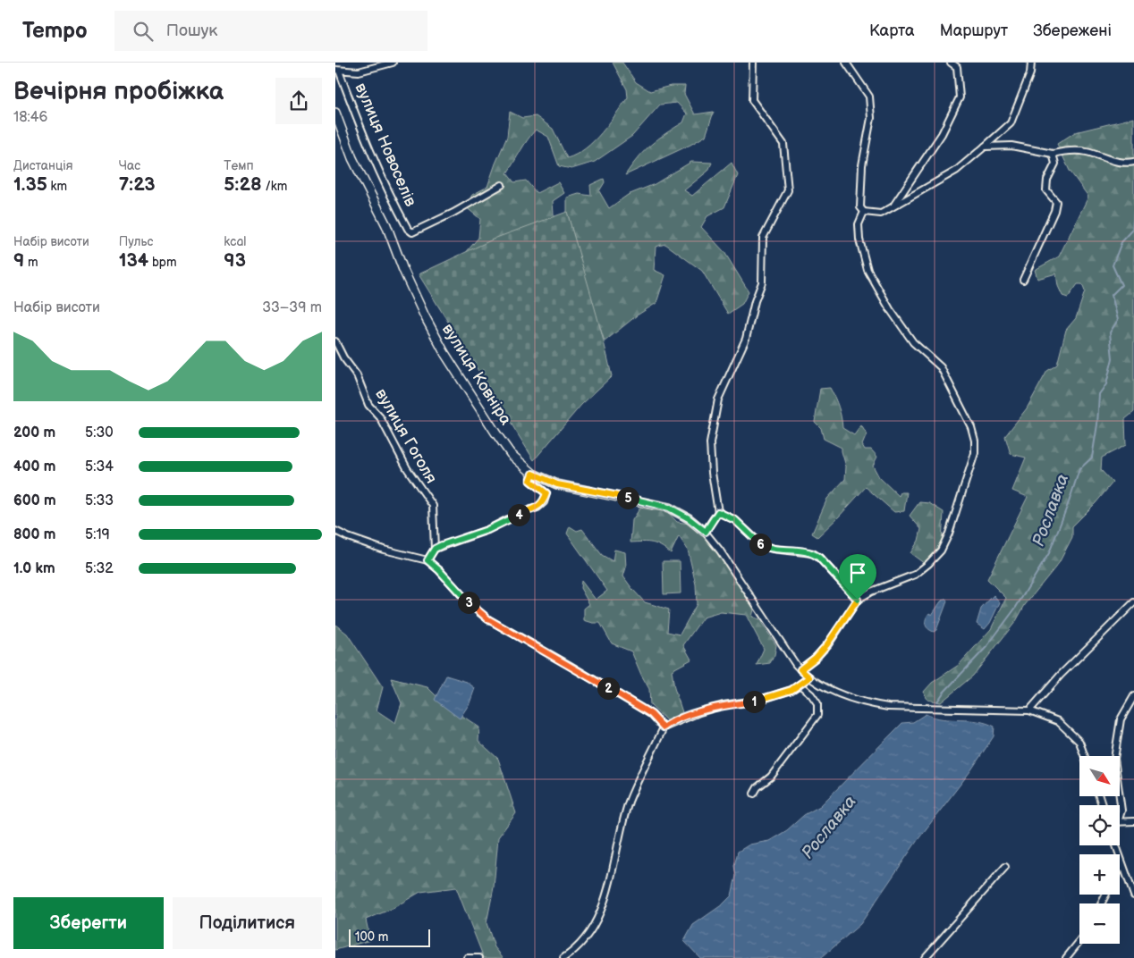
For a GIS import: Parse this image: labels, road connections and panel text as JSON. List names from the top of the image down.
{
  "streets": {
    "street": ["вулиця Новоселів", "вулиця Ковніра", "вулиця Гоголя"]
  },
  "water": ["Рославка"],
  "scale_bar": "100 m",
  "north": "bottom right",
  "page": {
    "header": "Tempo",
    "search": "Пошук",
    "nav": ["Карта", "Маршрут", "Збережені"],
    "heading": ["Вечірня пробіжка", "18:46"],
    "stats": [
      ["Дистанція", "1.35 km"],
      ["Час", "7:23"],
      ["Темп", "5:28 /km"],
      ["Набір висоти", "9 m"],
      ["Пульс", "134 bpm"],
      ["kcal", "93"]
    ],
    "chart": ["Набір висоти", "33–39 m"],
    "list": [
      {
        "name": "200 m",
        "note": "5:30"
      },
      {
        "name": "400 m",
        "note": "5:34"
      },
      {
        "name": "600 m",
        "note": "5:33"
      },
      {
        "name": "800 m",
        "note": "5:19"
      },
      {
        "name": "1.0 km",
        "note": "5:32"
      }
    ],
    "pins": [
      "5",
      "4",
      "6",
      "3",
      "2",
      "1"
    ],
    "map_buttons": ["+", "−"],
    "buttons": ["Зберегти", "Поділитися"],
    "scale": "100 m"
  }
}
